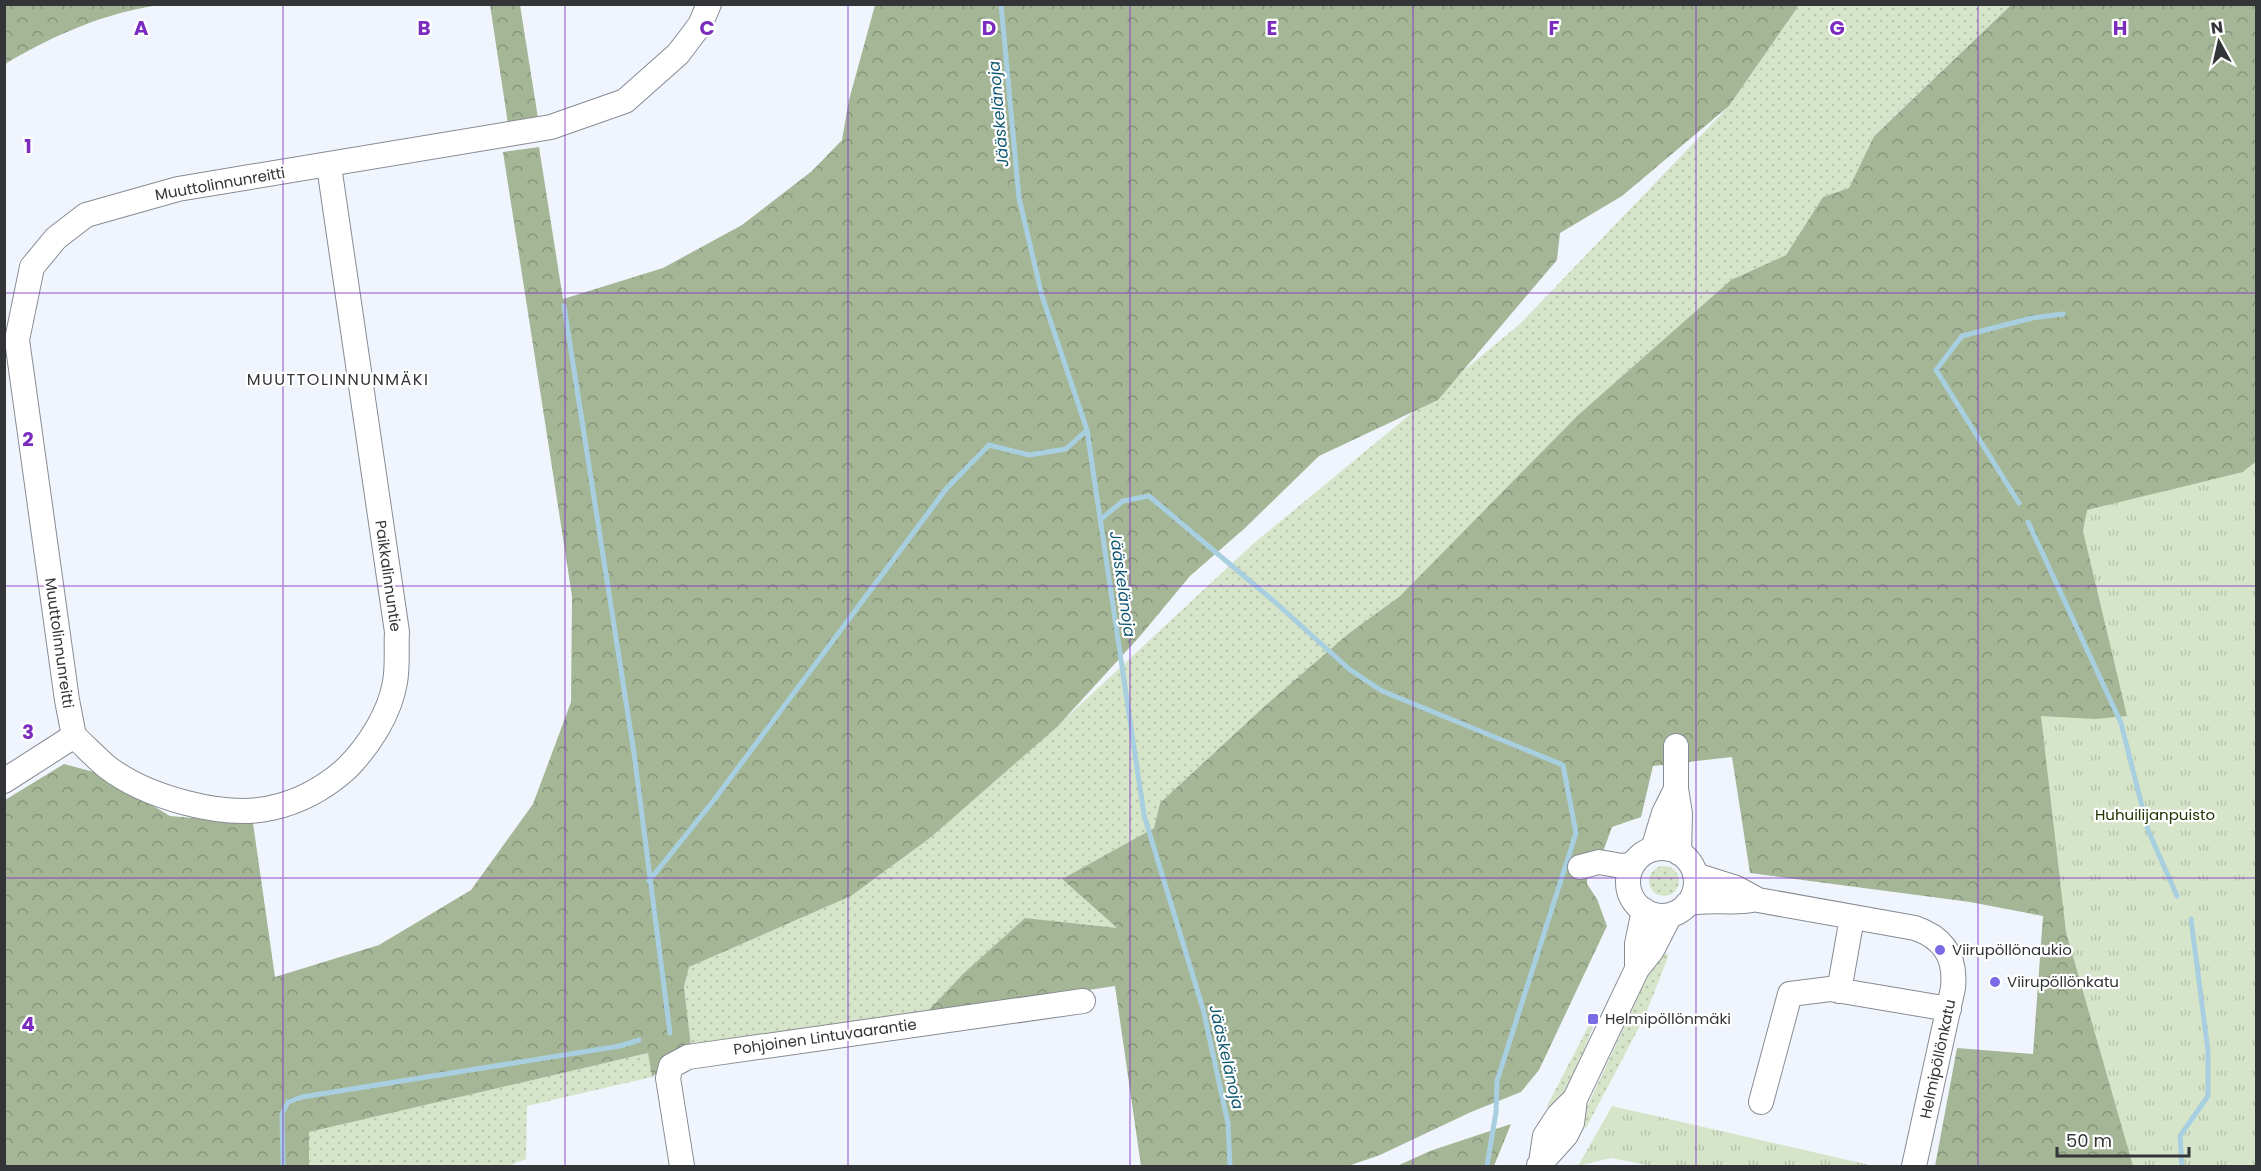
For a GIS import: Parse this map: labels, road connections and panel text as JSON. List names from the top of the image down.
{
  "streets": {
    "street": [
      "Muuttolinnunreitti",
      "Paikkalinnuntie",
      "Pohjoinen Lintuvaarantie",
      "Helmipöllönkatu"
    ]
  },
  "crossings": [
    ["Muuttolinnunreitti", "Paikkalinnuntie"]
  ],
  "districts": ["MUUTTOLINNUNMÄKI"],
  "water": ["Jääskelänoja"],
  "parks": ["Huhuilijanpuisto"],
  "places": {
    "other": ["Viirupöllönaukio", "Viirupöllönkatu"],
    "transit": ["Helmipöllönmäki"]
  },
  "scale_bar": "50 m",
  "north": "top",
  "grid": {
    "columns": [
      "A",
      "B",
      "C",
      "D",
      "E",
      "F",
      "G",
      "H"
    ],
    "rows": [
      "1",
      "2",
      "3",
      "4"
    ]
  }
}
